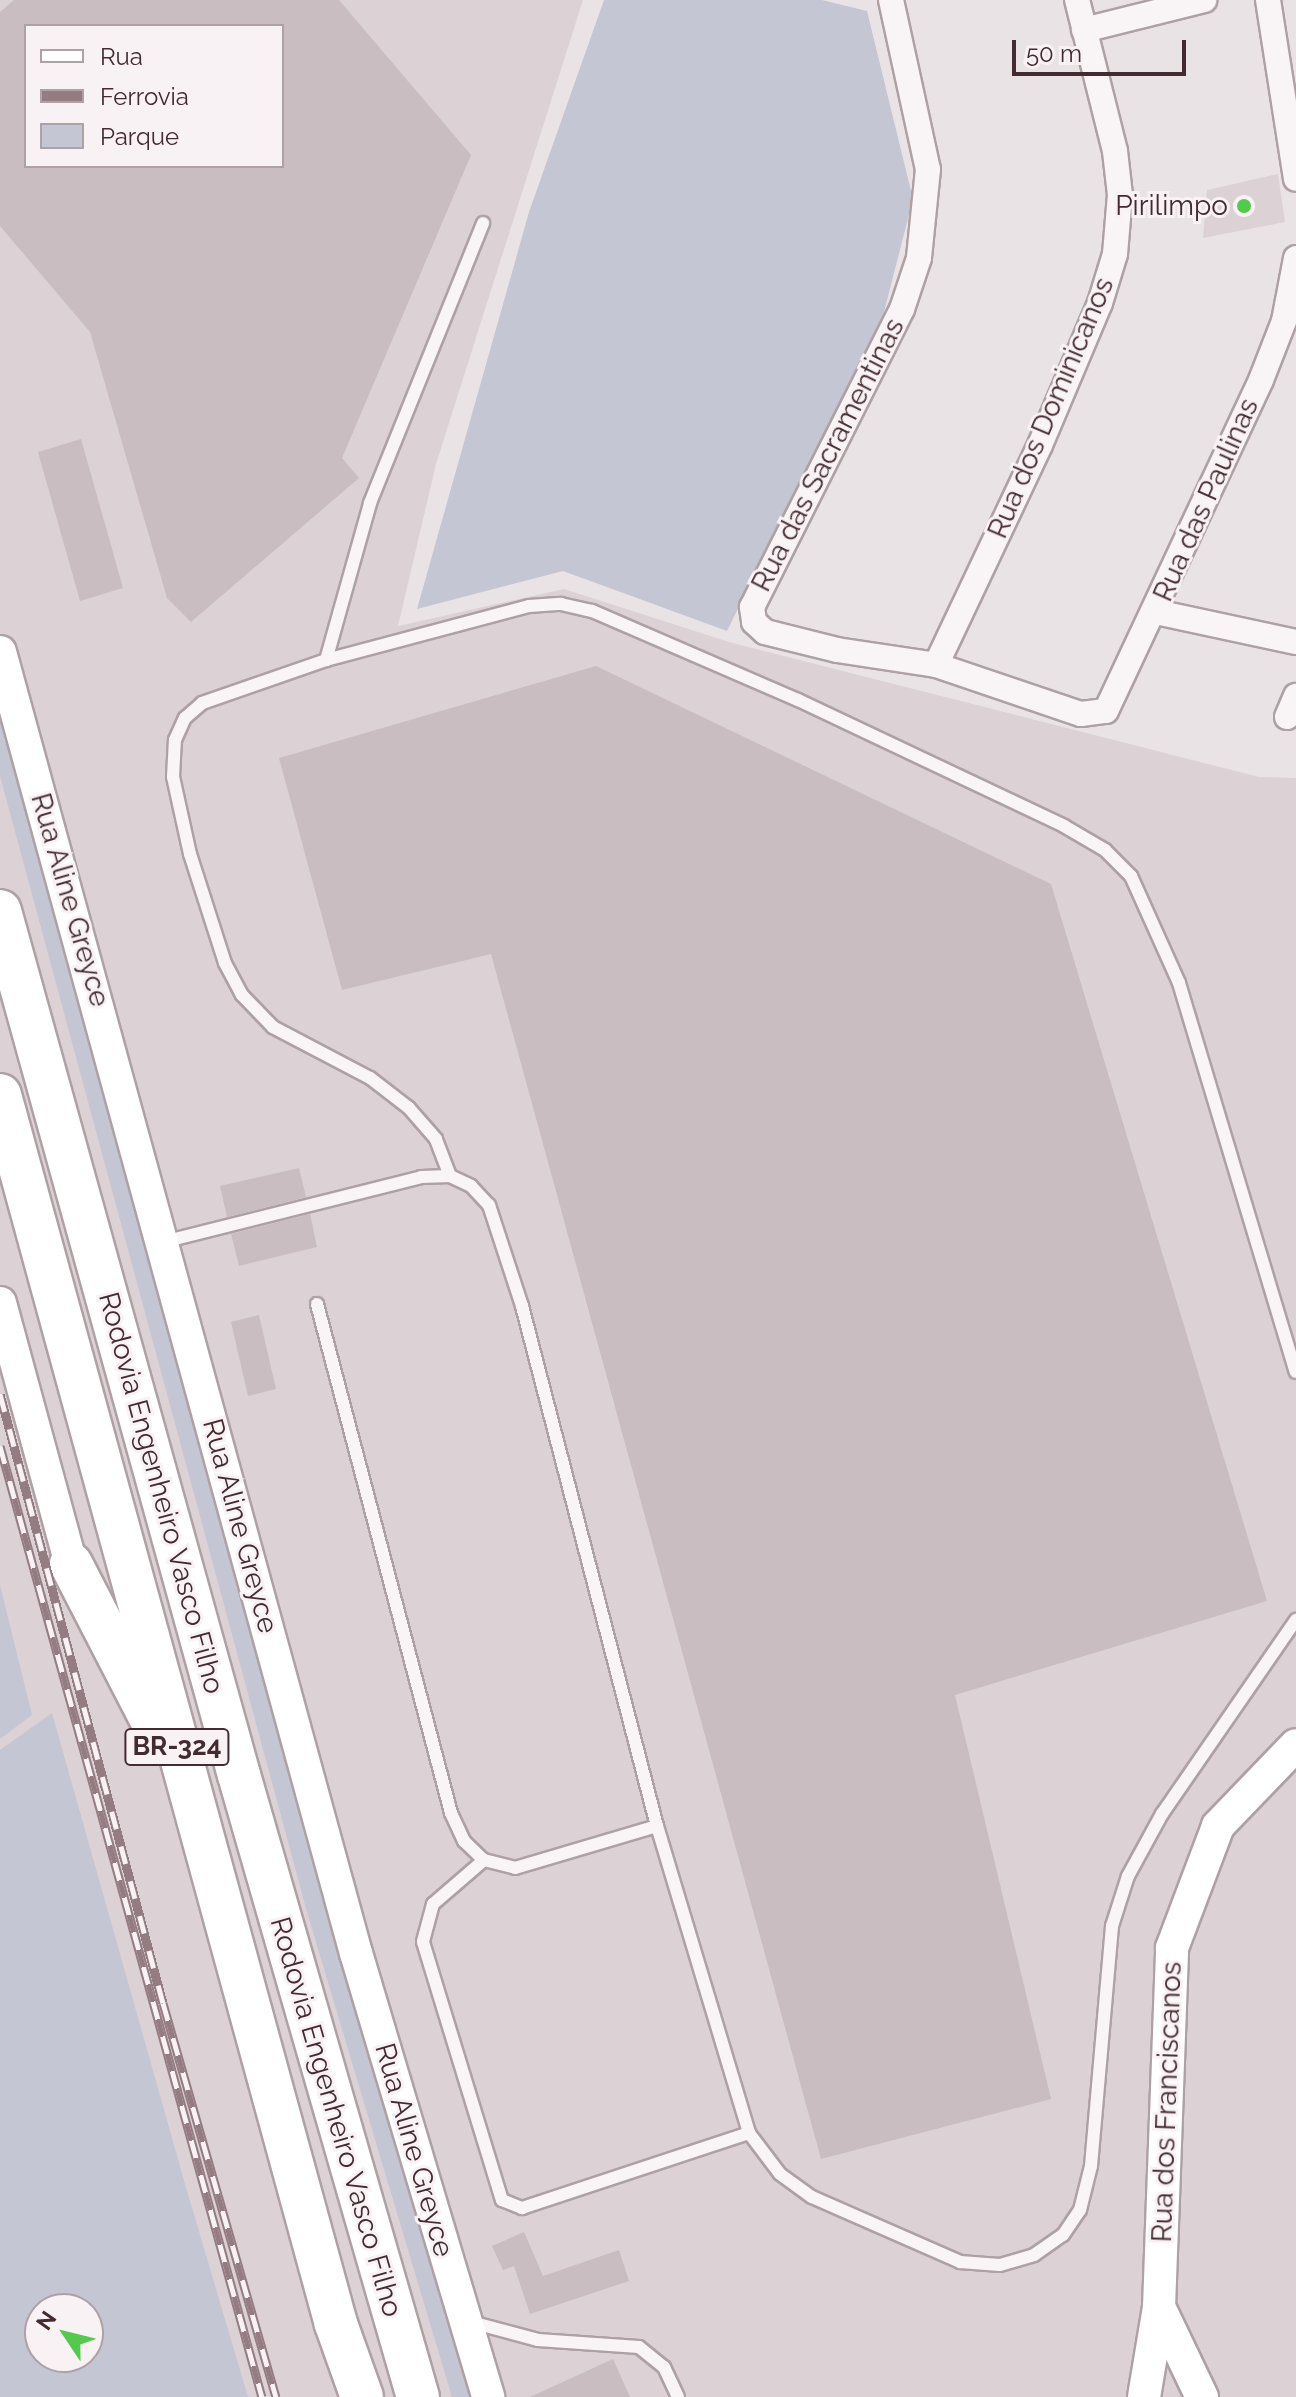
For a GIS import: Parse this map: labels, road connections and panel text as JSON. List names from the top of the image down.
{
  "streets": {
    "highway": ["Rodovia Engenheiro Vasco Filho", "BR-324"],
    "main road": ["Rua Aline Greyce", "Rua dos Franciscanos"],
    "street": ["Rua dos Dominicanos", "Rua das Sacramentinas", "Rua das Paulinas"]
  },
  "crossings": [
    ["Rua dos Dominicanos", "Rua das Sacramentinas"],
    ["Rua das Sacramentinas", "Rua das Paulinas"]
  ],
  "places": ["Pirilimpo"],
  "legend": ["Rua", "Ferrovia", "Parque"],
  "scale_bar": "50 m",
  "north": "top left"
}
